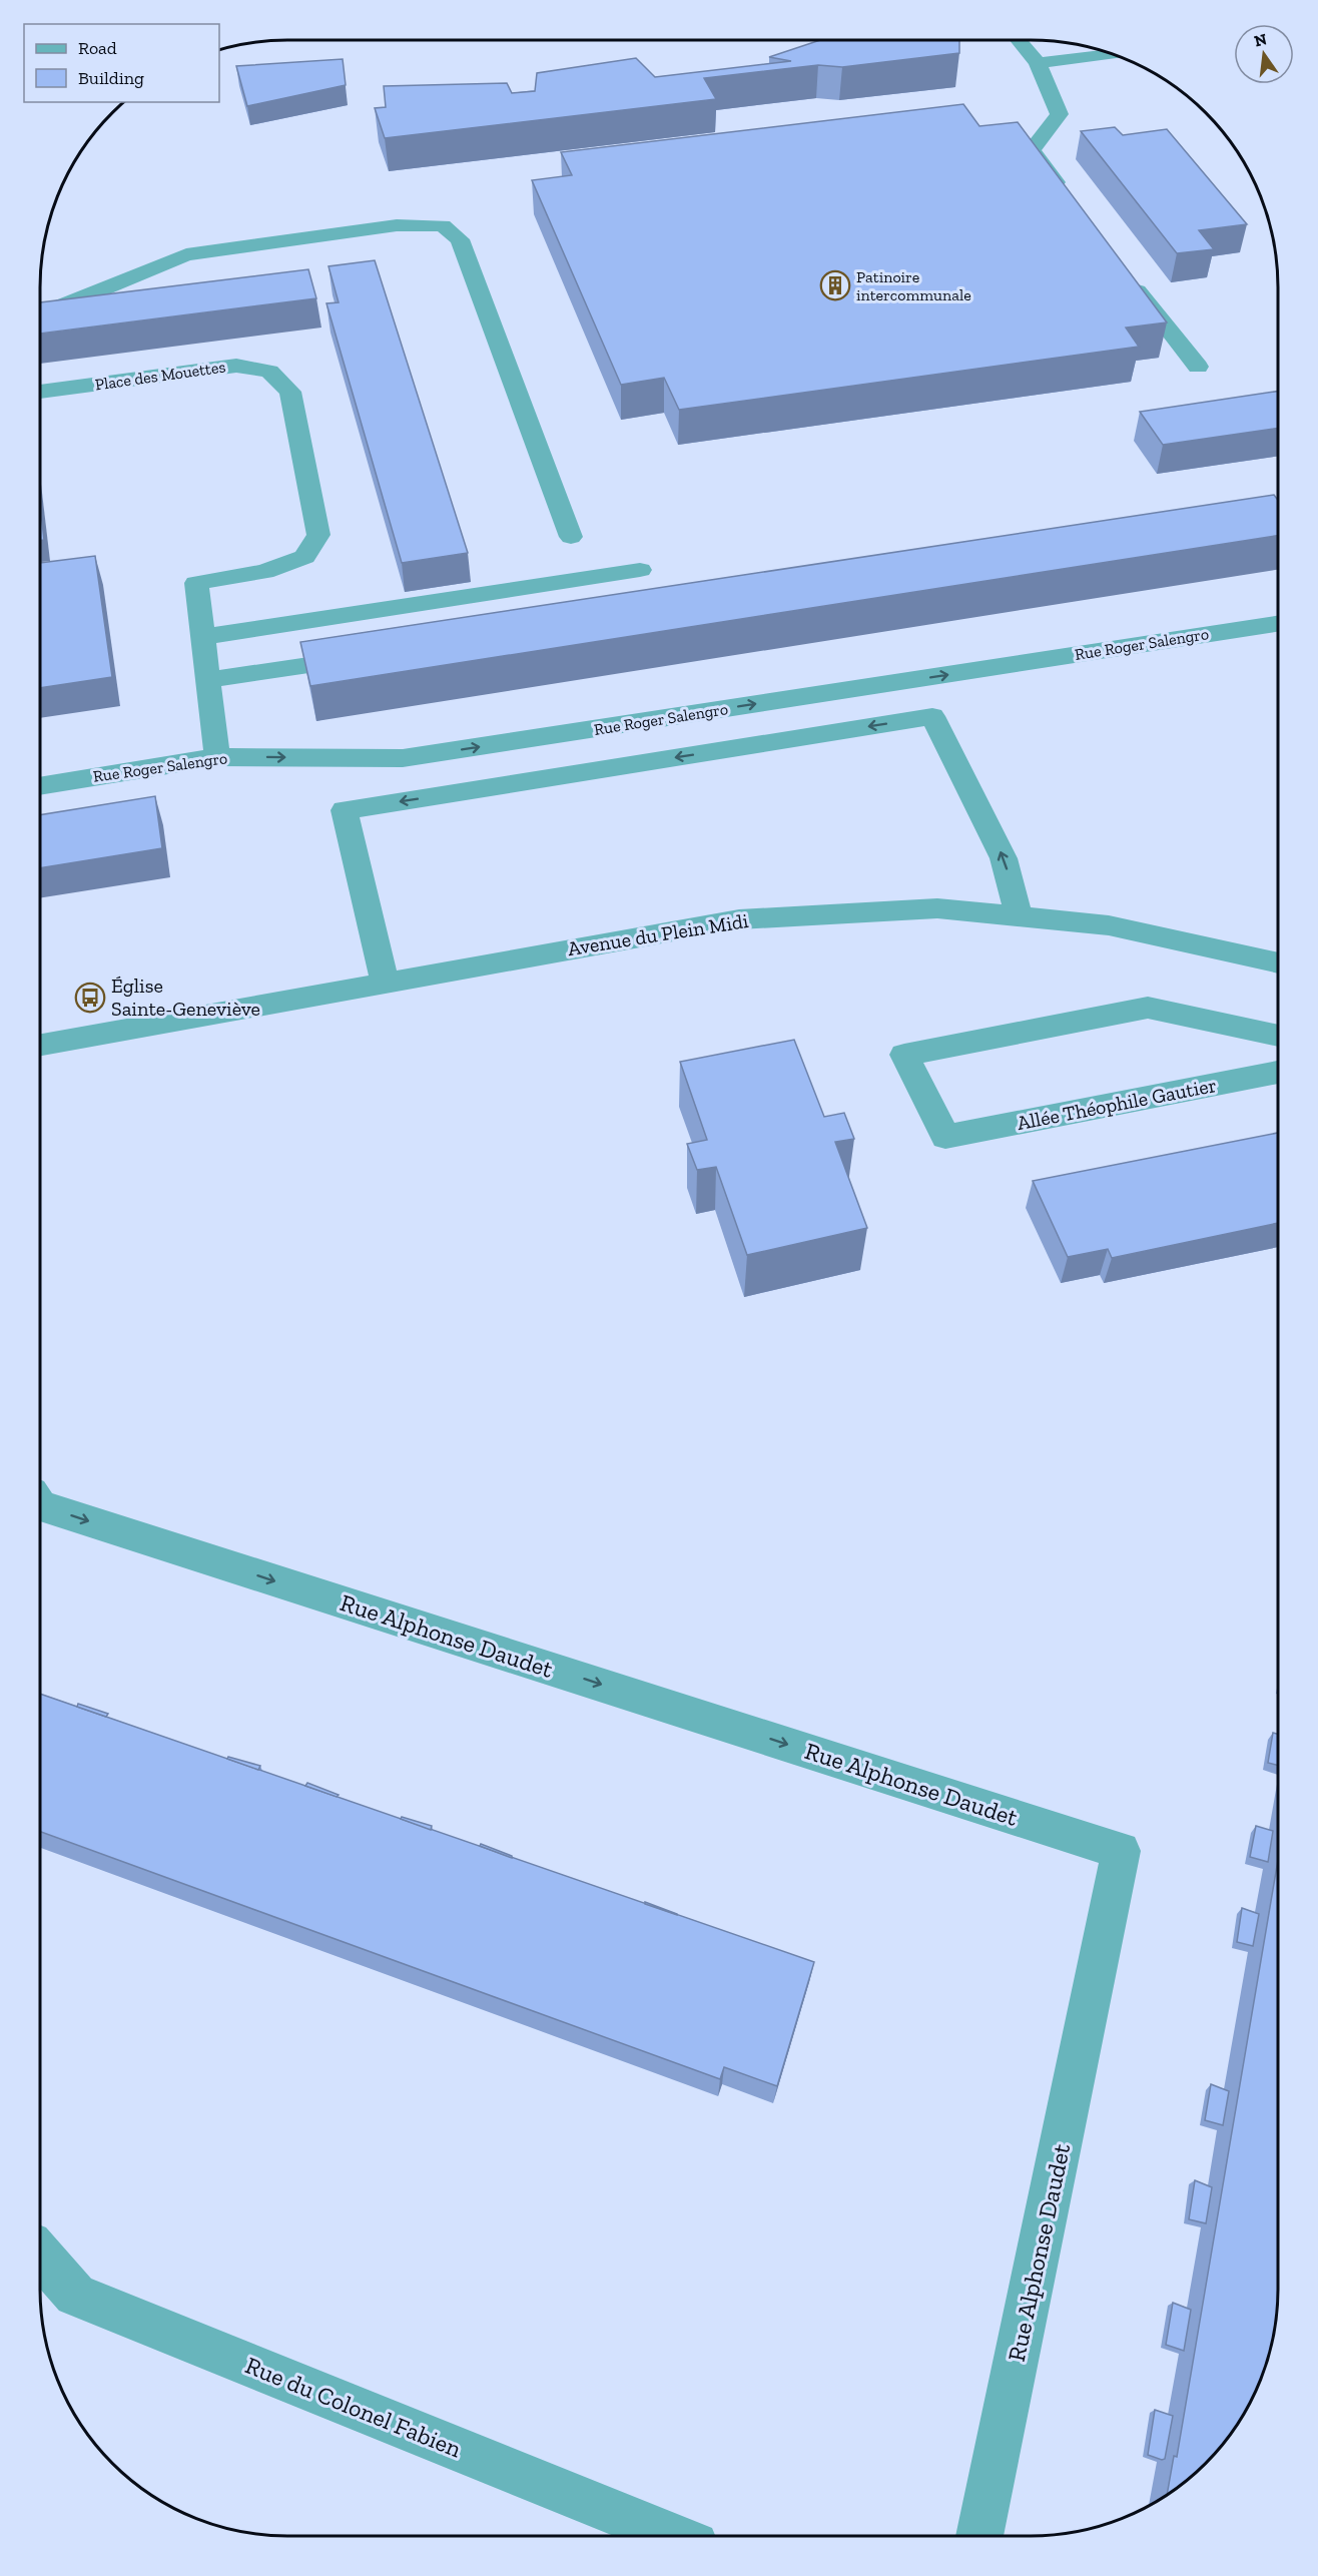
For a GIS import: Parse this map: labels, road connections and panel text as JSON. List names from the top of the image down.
{
  "streets": {
    "street": [
      "Place des Mouettes",
      "Rue Roger Salengro",
      "Avenue du Plein Midi",
      "Allée Théophile Gautier",
      "Rue Alphonse Daudet",
      "Rue du Colonel Fabien"
    ]
  },
  "crossings": [
    ["Place des Mouettes", "Rue Roger Salengro"]
  ],
  "places": {
    "building": ["Patinoire intercommunale"],
    "bus stop": ["Église Sainte-Geneviève"]
  },
  "legend": ["Road", "Building"],
  "north": "top"
}
